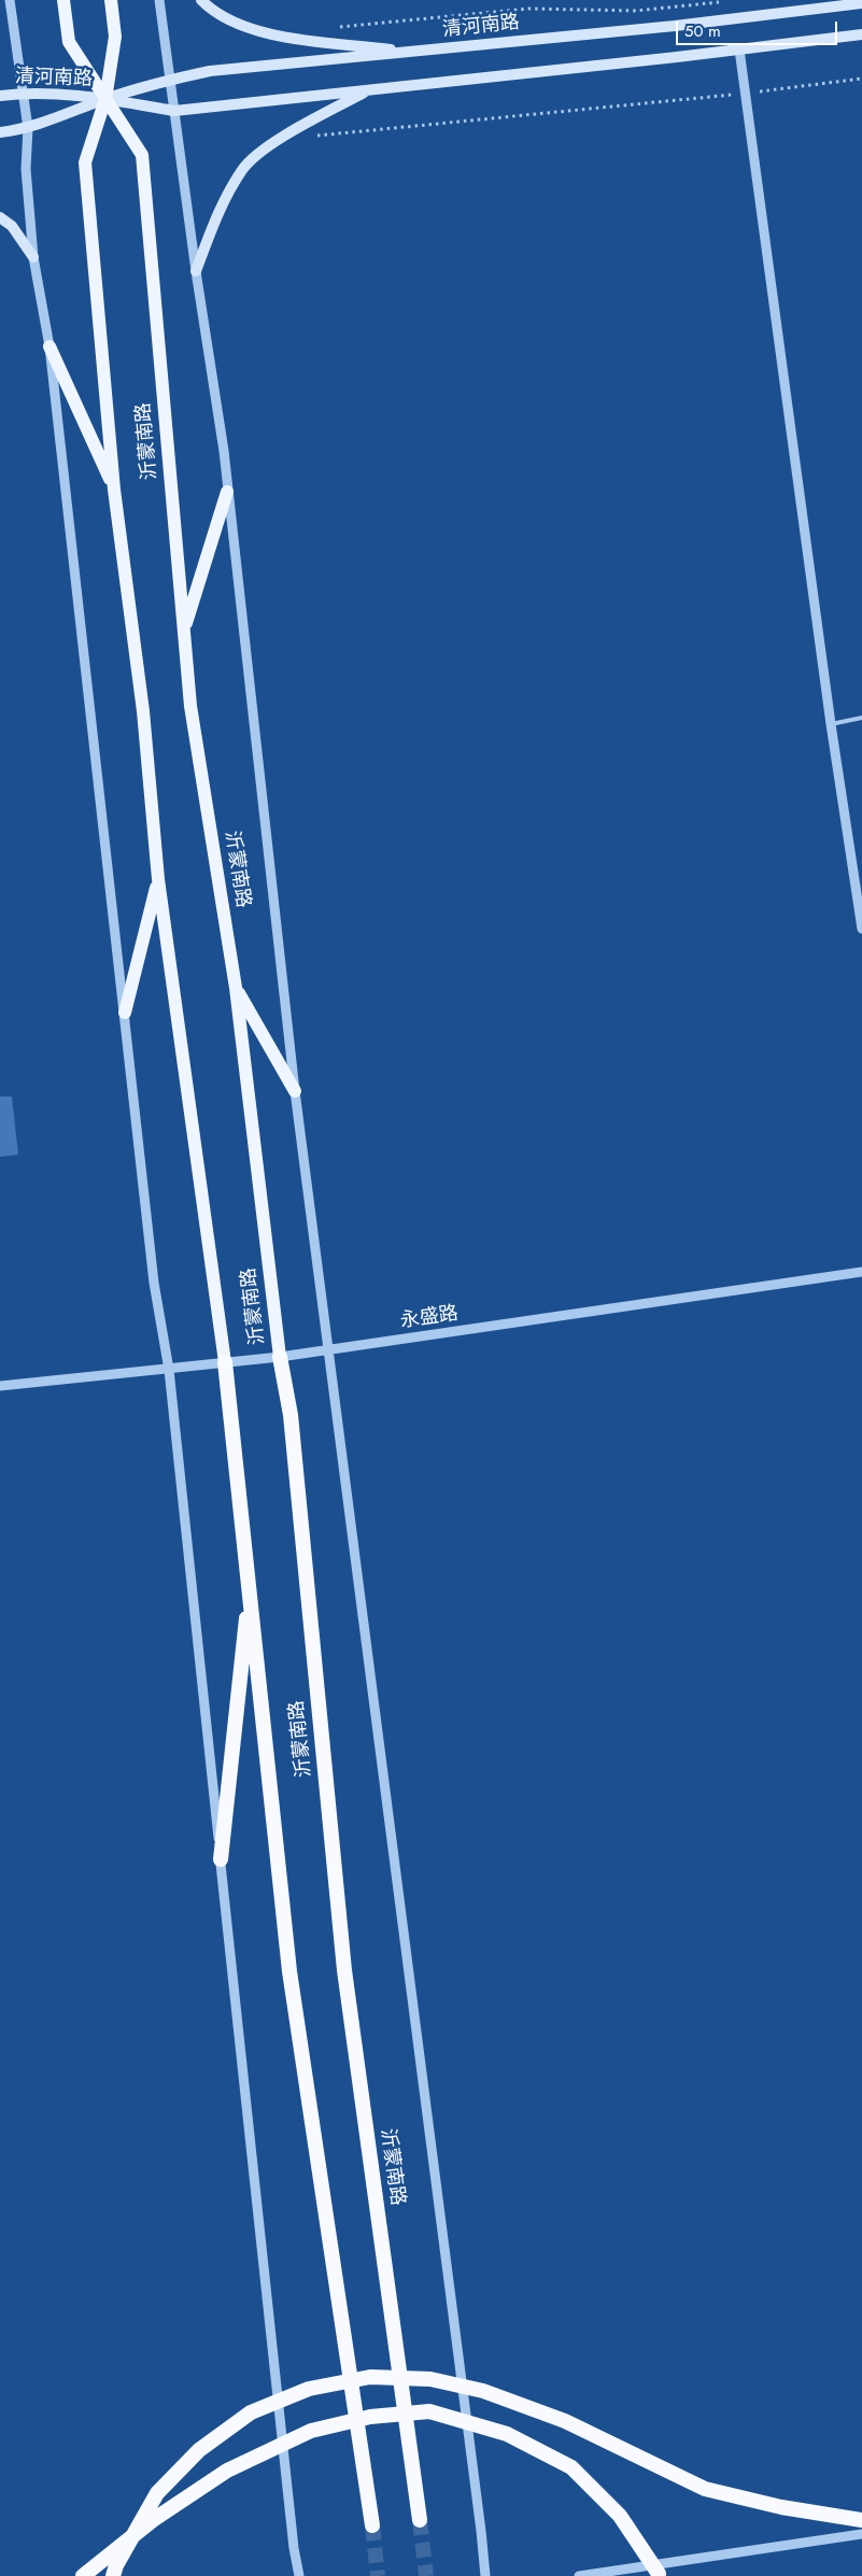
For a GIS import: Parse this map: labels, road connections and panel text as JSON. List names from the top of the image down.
{
  "streets": {
    "highway": ["沂蒙南路"],
    "main road": ["清河南路"],
    "street": ["永盛路"]
  },
  "crossings": [
    ["清河南路", "沂蒙南路"],
    ["沂蒙南路", "永盛路"]
  ],
  "scale_bar": "50 m"
}
